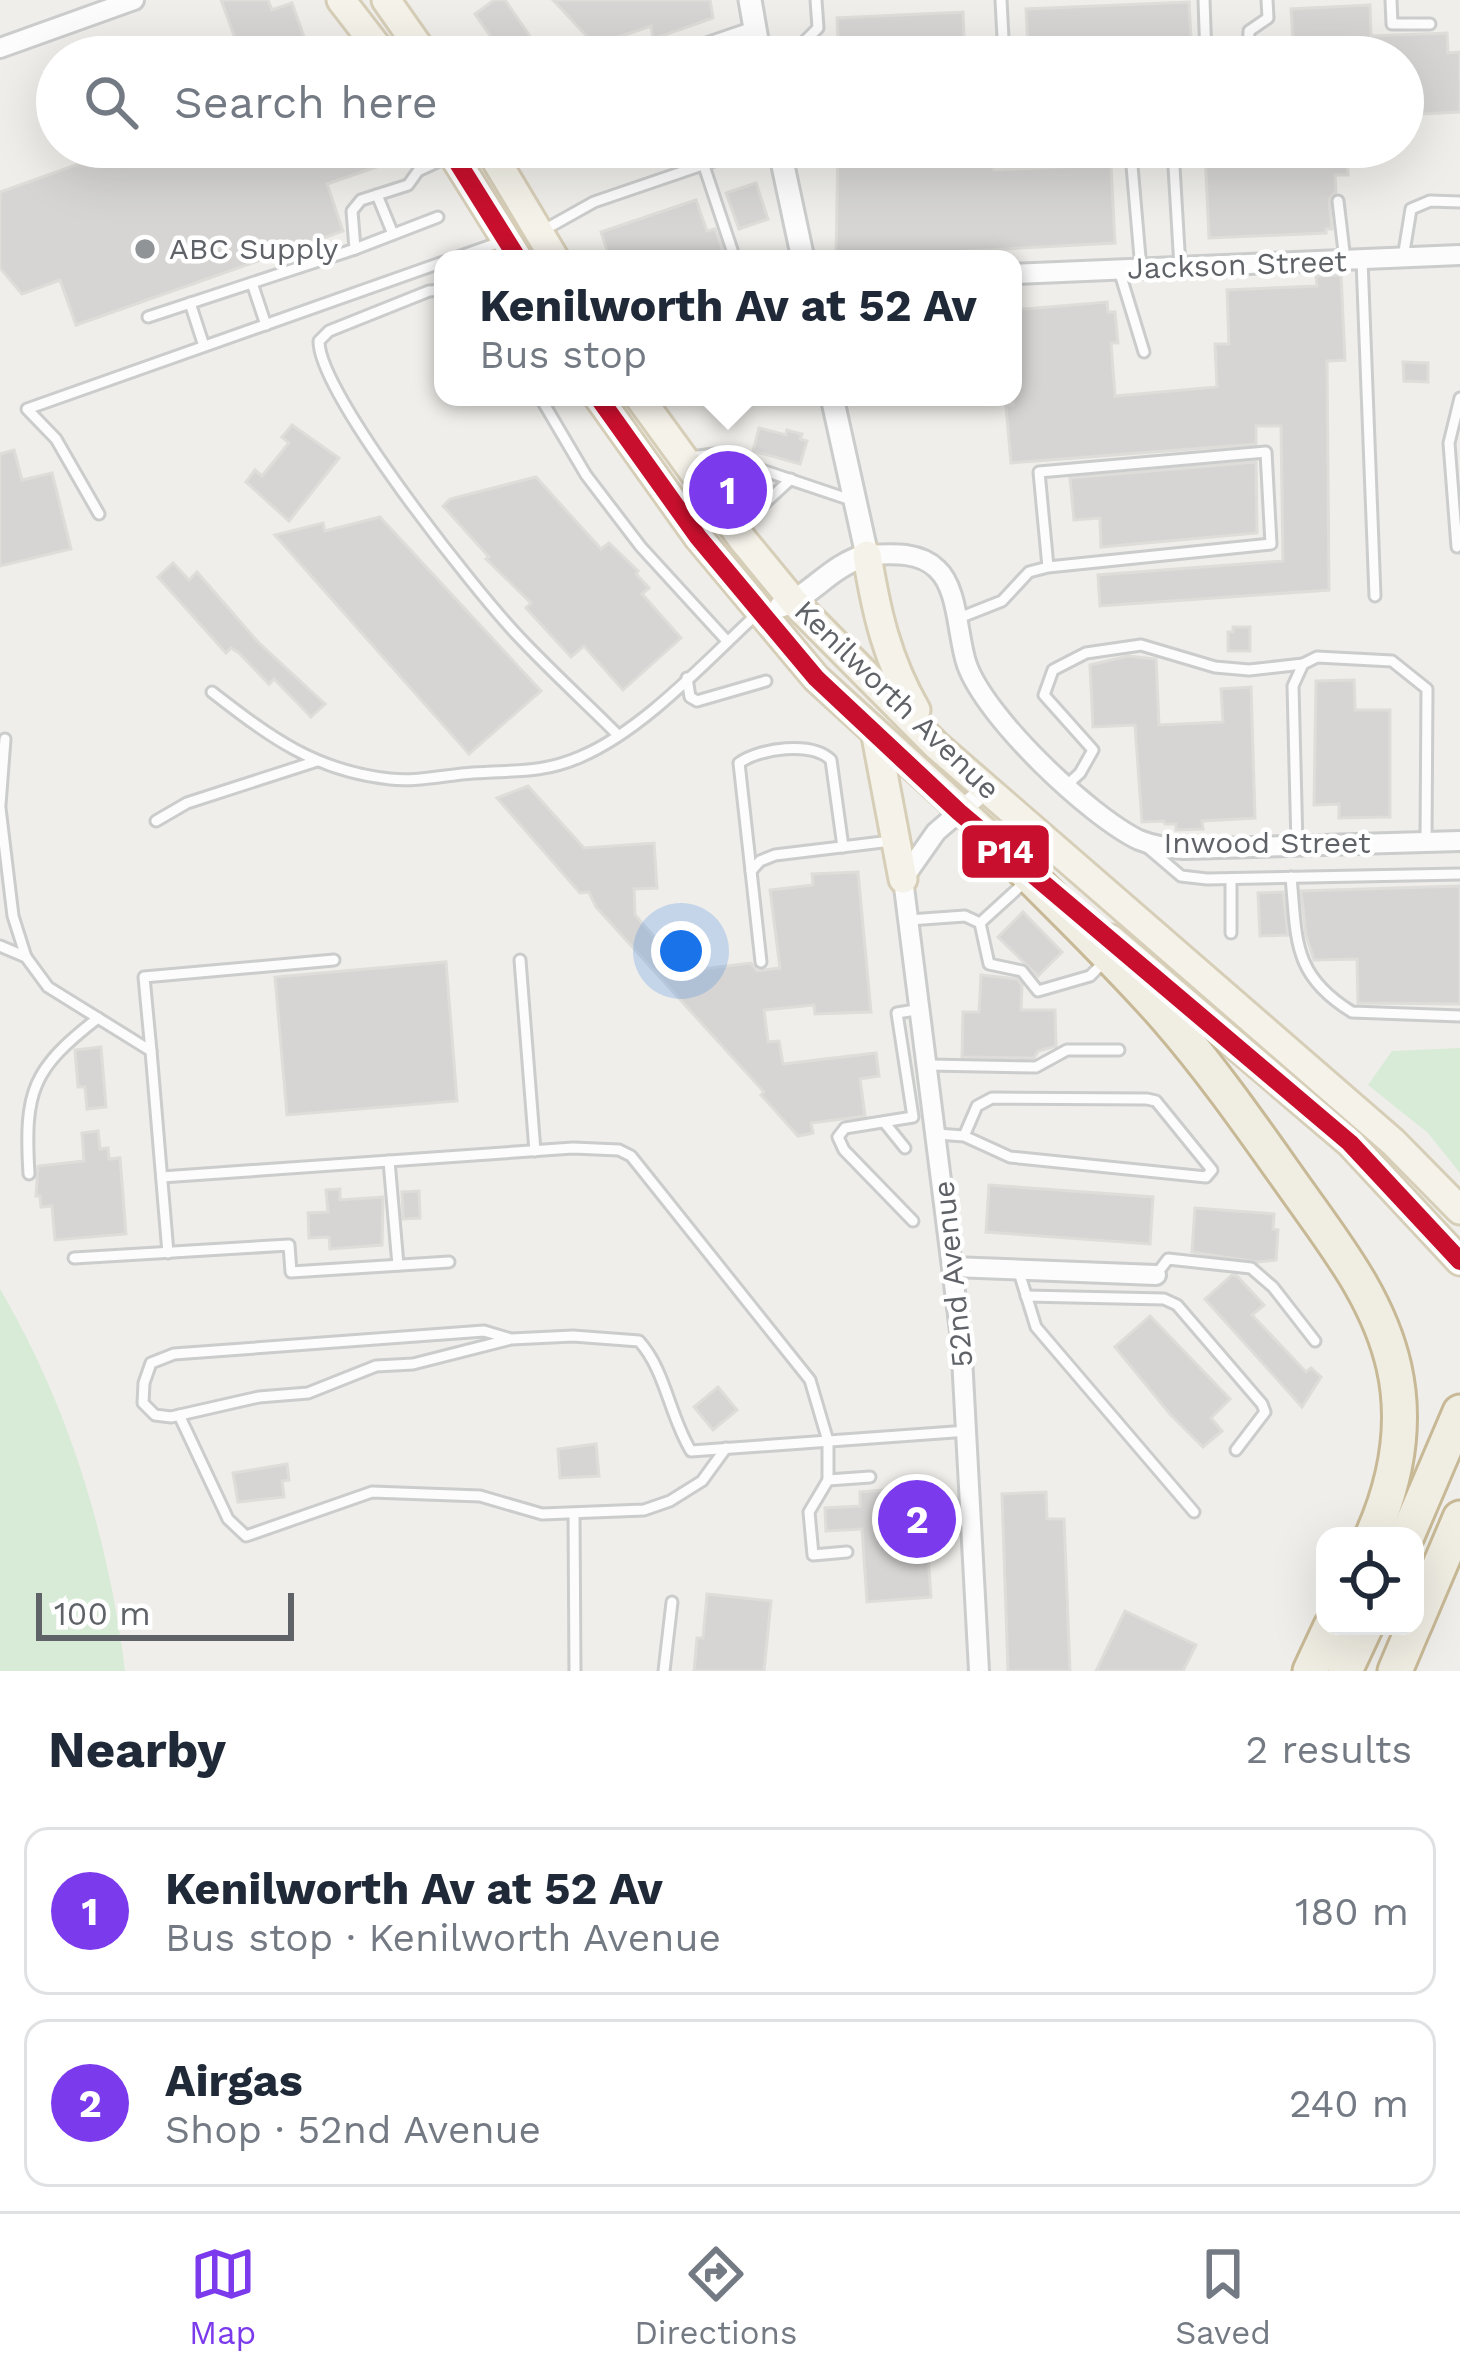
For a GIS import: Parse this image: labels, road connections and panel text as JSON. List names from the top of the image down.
{
  "streets": {
    "main road": ["Kenilworth Avenue"],
    "street": ["Jackson Street", "Inwood Street", "52nd Avenue"]
  },
  "places": ["ABC Supply"],
  "lines": ["transit line P14"],
  "scale_bar": "100 m",
  "page": {
    "search": "Search here",
    "popup": ["Kenilworth Av at 52 Av", "Bus stop"],
    "pins": ["1", "2"],
    "scale": "100 m",
    "heading": ["Nearby", "2 results"],
    "list": [
      {
        "mark": "1",
        "name": "Kenilworth Av at 52 Av",
        "note": "Bus stop · Kenilworth Avenue",
        "value": "180 m"
      },
      {
        "mark": "2",
        "name": "Airgas",
        "note": "Shop · 52nd Avenue",
        "value": "240 m"
      }
    ],
    "nav": ["Map", "Directions", "Saved"]
  }
}
